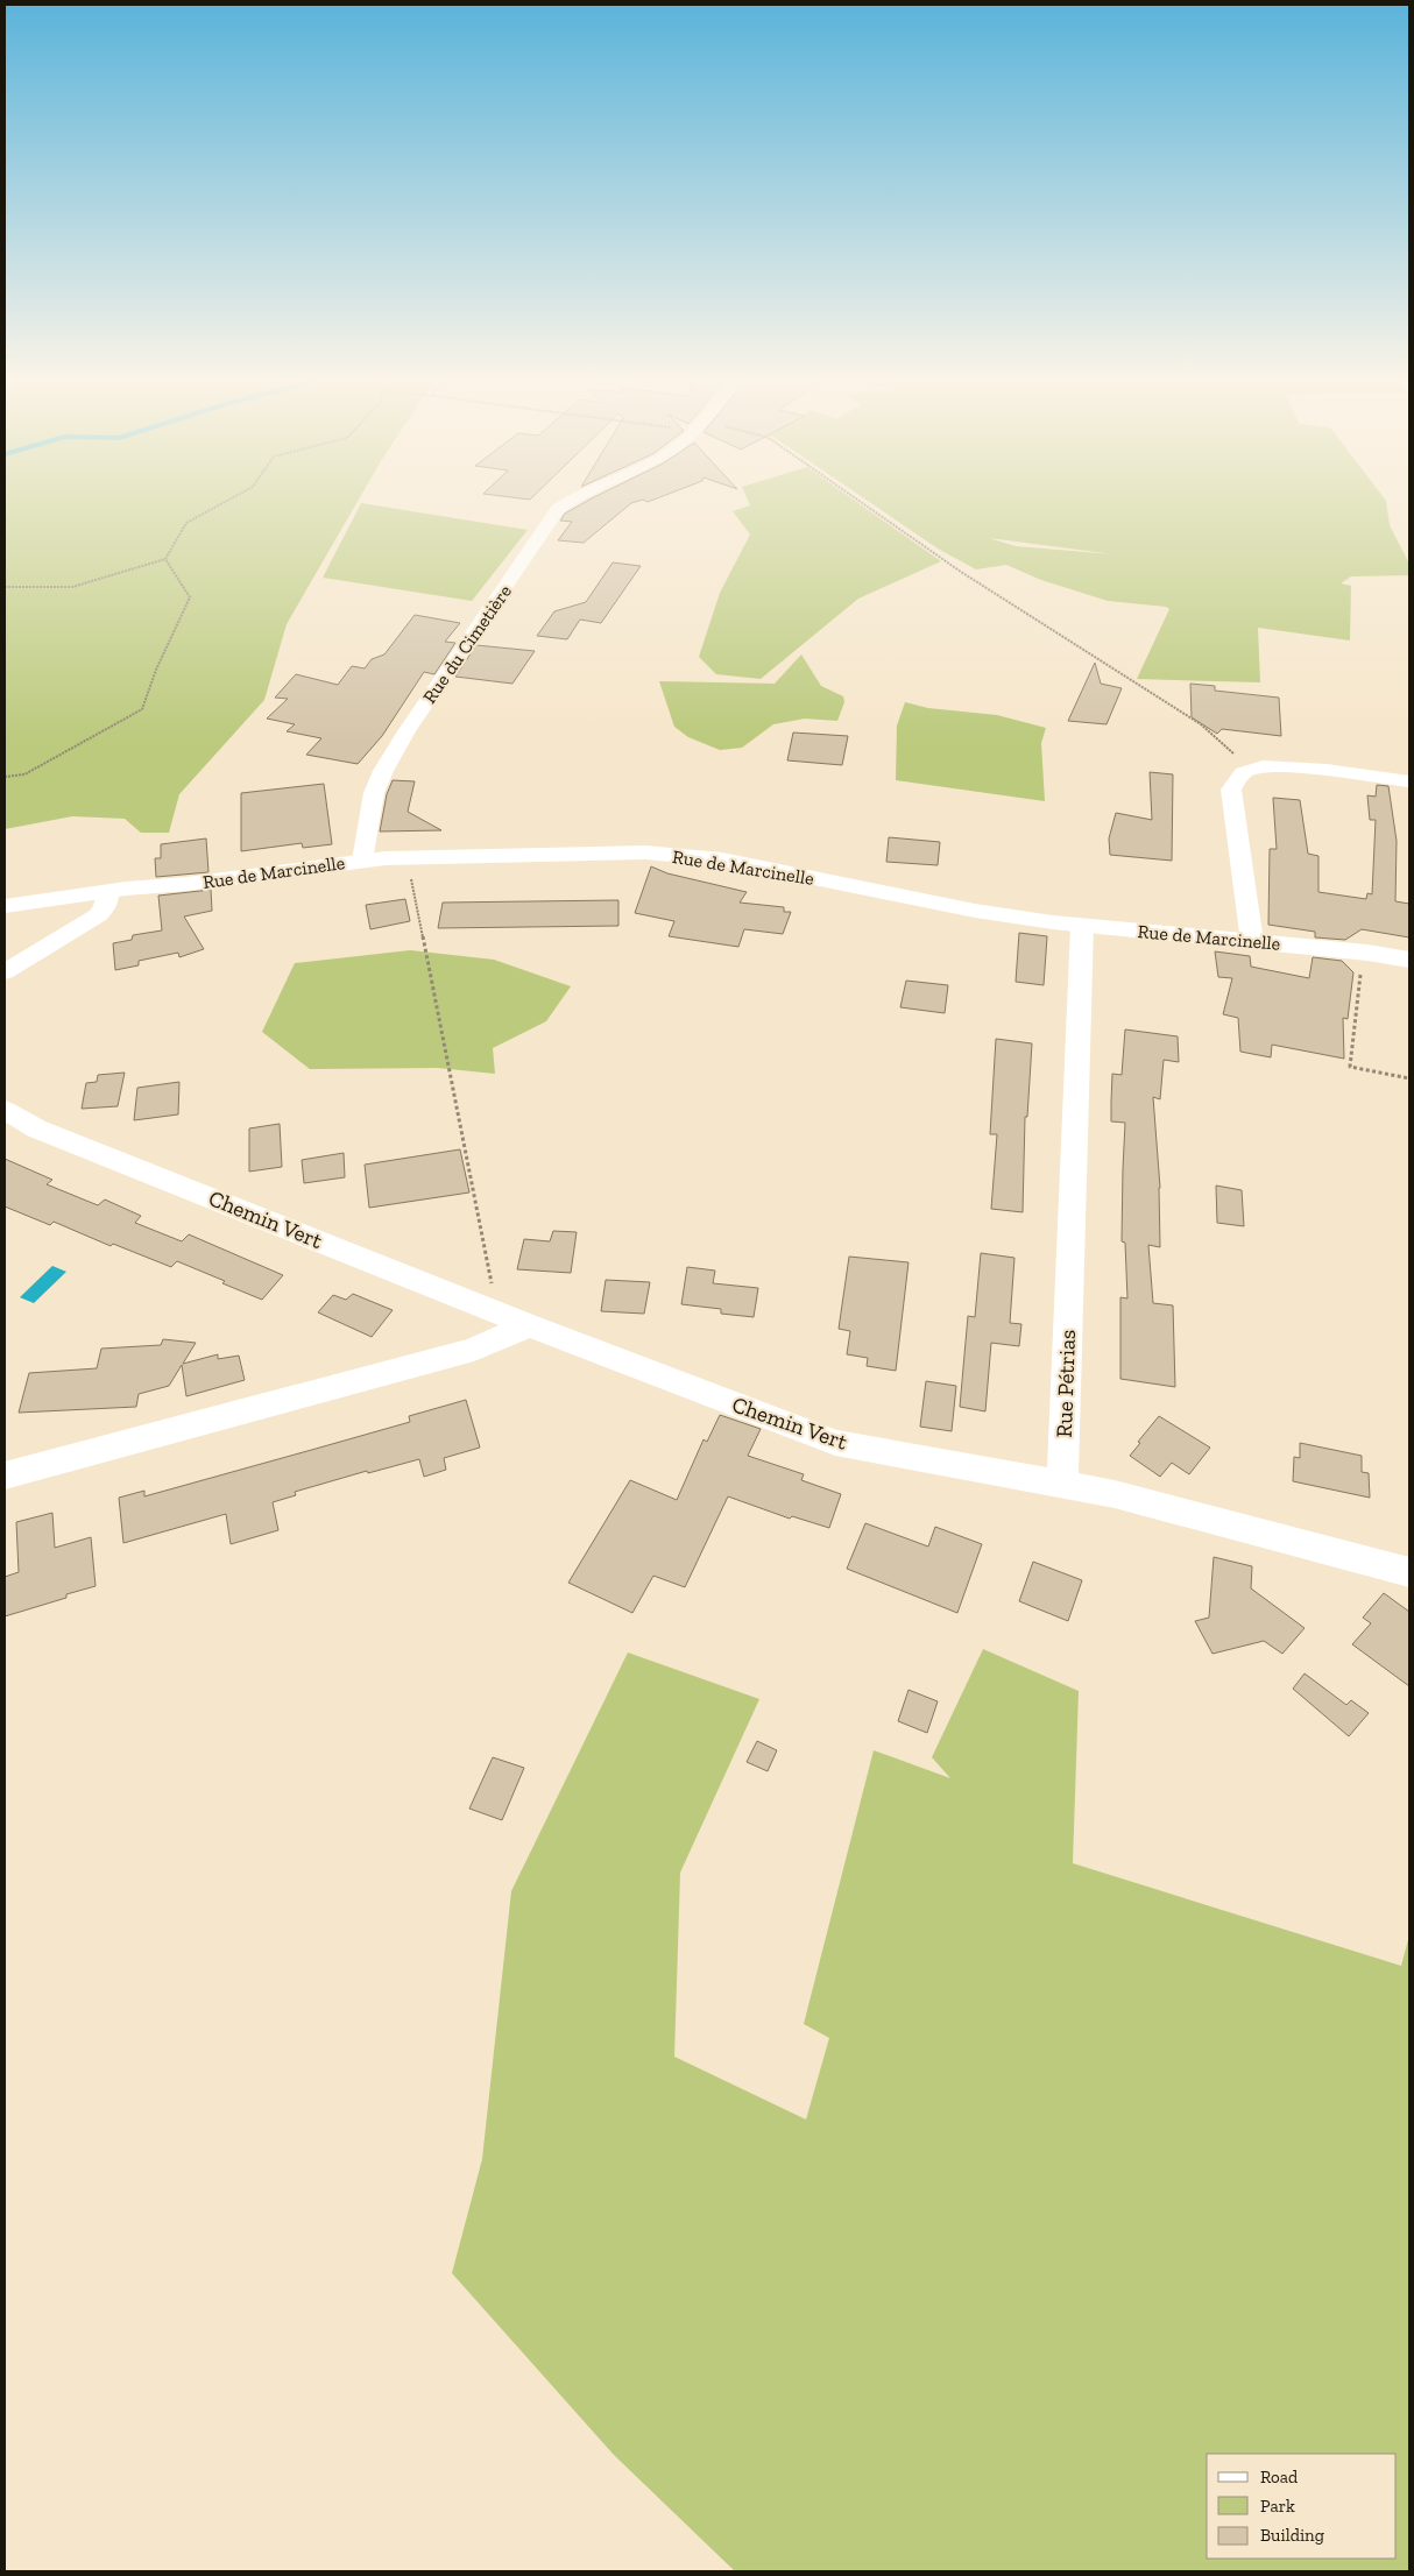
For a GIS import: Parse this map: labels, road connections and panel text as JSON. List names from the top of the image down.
{
  "streets": {
    "street": [
      "Rue du Cimetière",
      "Rue de Marcinelle",
      "Chemin Vert",
      "Rue Pétrias"
    ]
  },
  "crossings": [
    ["Rue du Cimetière", "Rue de Marcinelle"],
    ["Rue de Marcinelle", "Rue Pétrias"],
    ["Chemin Vert", "Rue Pétrias"]
  ],
  "legend": ["Road", "Park", "Building"]
}
